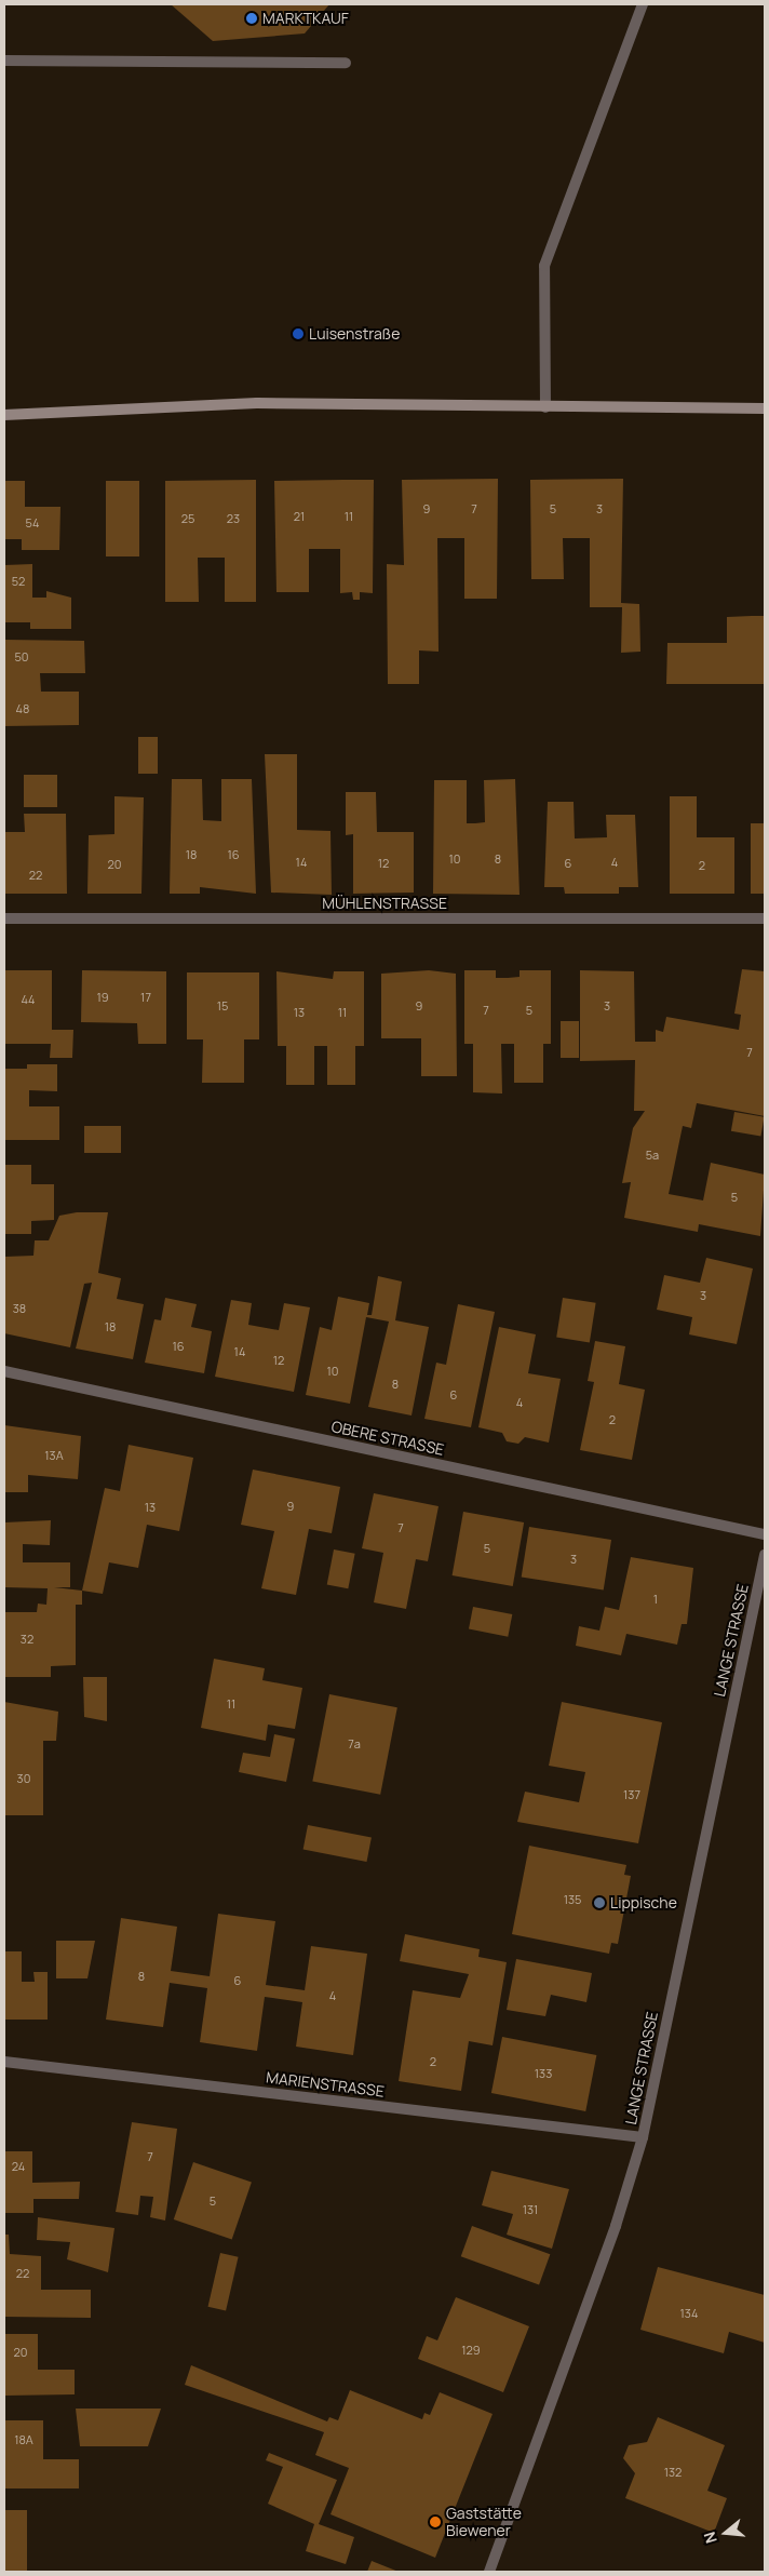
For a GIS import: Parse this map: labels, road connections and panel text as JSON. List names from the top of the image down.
{
  "streets": {
    "street": [
      "MÜHLENSTRASSE",
      "OBERE STRASSE",
      "LANGE STRASSE",
      "MARIENSTRASSE"
    ]
  },
  "crossings": [
    ["LANGE STRASSE", "MARIENSTRASSE"]
  ],
  "places": [
    "MARKTKAUF",
    "Luisenstraße",
    "Lippische",
    "Gaststätte Biewener"
  ],
  "house_numbers": [
    "9",
    "7",
    "5",
    "3",
    "21",
    "11",
    "25",
    "23",
    "54",
    "52",
    "50",
    "48",
    "18",
    "16",
    "10",
    "8",
    "14",
    "4",
    "12",
    "6",
    "20",
    "2",
    "22",
    "19",
    "17",
    "44",
    "15",
    "9",
    "3",
    "7",
    "5",
    "13",
    "11",
    "7",
    "5a",
    "5",
    "3",
    "38",
    "18",
    "16",
    "14",
    "12",
    "10",
    "8",
    "6",
    "4",
    "2",
    "13A",
    "9",
    "13",
    "7",
    "5",
    "3",
    "1",
    "32",
    "11",
    "7a",
    "30",
    "137",
    "135",
    "8",
    "6",
    "4",
    "2",
    "133",
    "7",
    "24",
    "5",
    "131",
    "22",
    "134",
    "129",
    "20",
    "18A",
    "132"
  ],
  "north": "left"
}
